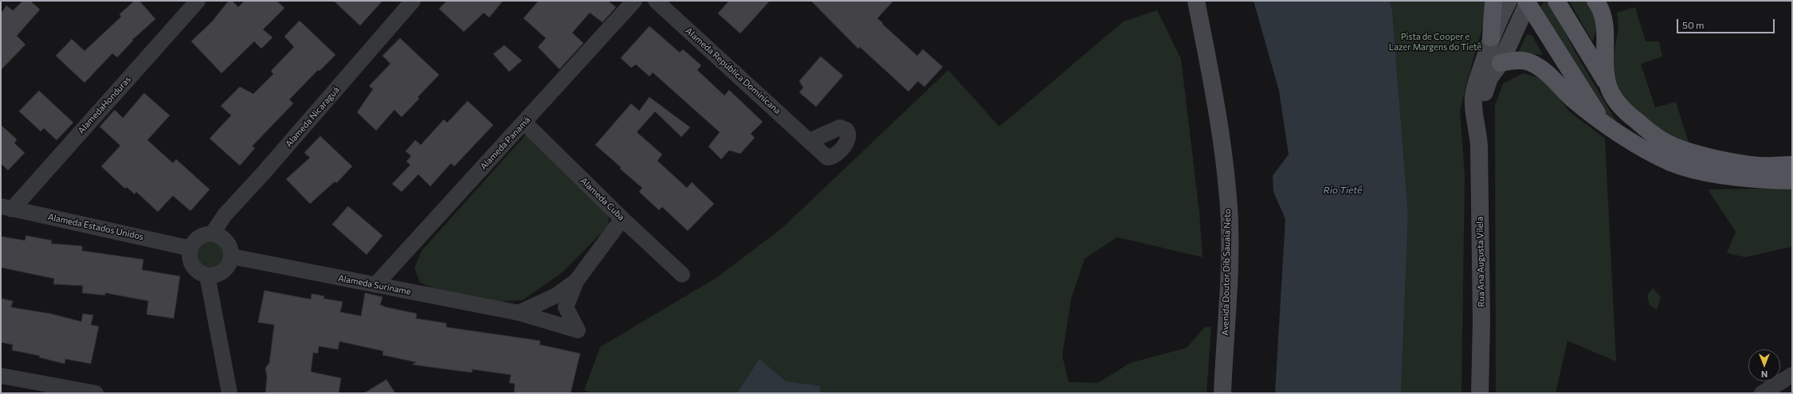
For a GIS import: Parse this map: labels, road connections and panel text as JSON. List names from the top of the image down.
{
  "streets": {
    "main road": ["Rua Ana Augusta Vilela", "Avenida Doutor Dib Sauaia Neto"],
    "street": [
      "Alameda República Dominicana",
      "AlamedaHonduras",
      "Alameda Nicaraguá",
      "Alameda Panamá",
      "Alameda Cuba",
      "Alameda Estados Unidos",
      "Alameda Suriname"
    ]
  },
  "crossings": [
    ["AlamedaHonduras", "Alameda Estados Unidos"],
    ["Alameda Nicaraguá", "Alameda Estados Unidos"],
    ["Alameda Nicaraguá", "Alameda Suriname"],
    ["Alameda Panamá", "Alameda Cuba"],
    ["Alameda Panamá", "Alameda Suriname"],
    ["Alameda Estados Unidos", "Alameda Suriname"]
  ],
  "water": ["Rio Tietê"],
  "parks": ["Pista de Cooper e Lazer Margens do Tietê"],
  "scale_bar": "50 m",
  "north": "bottom"
}
